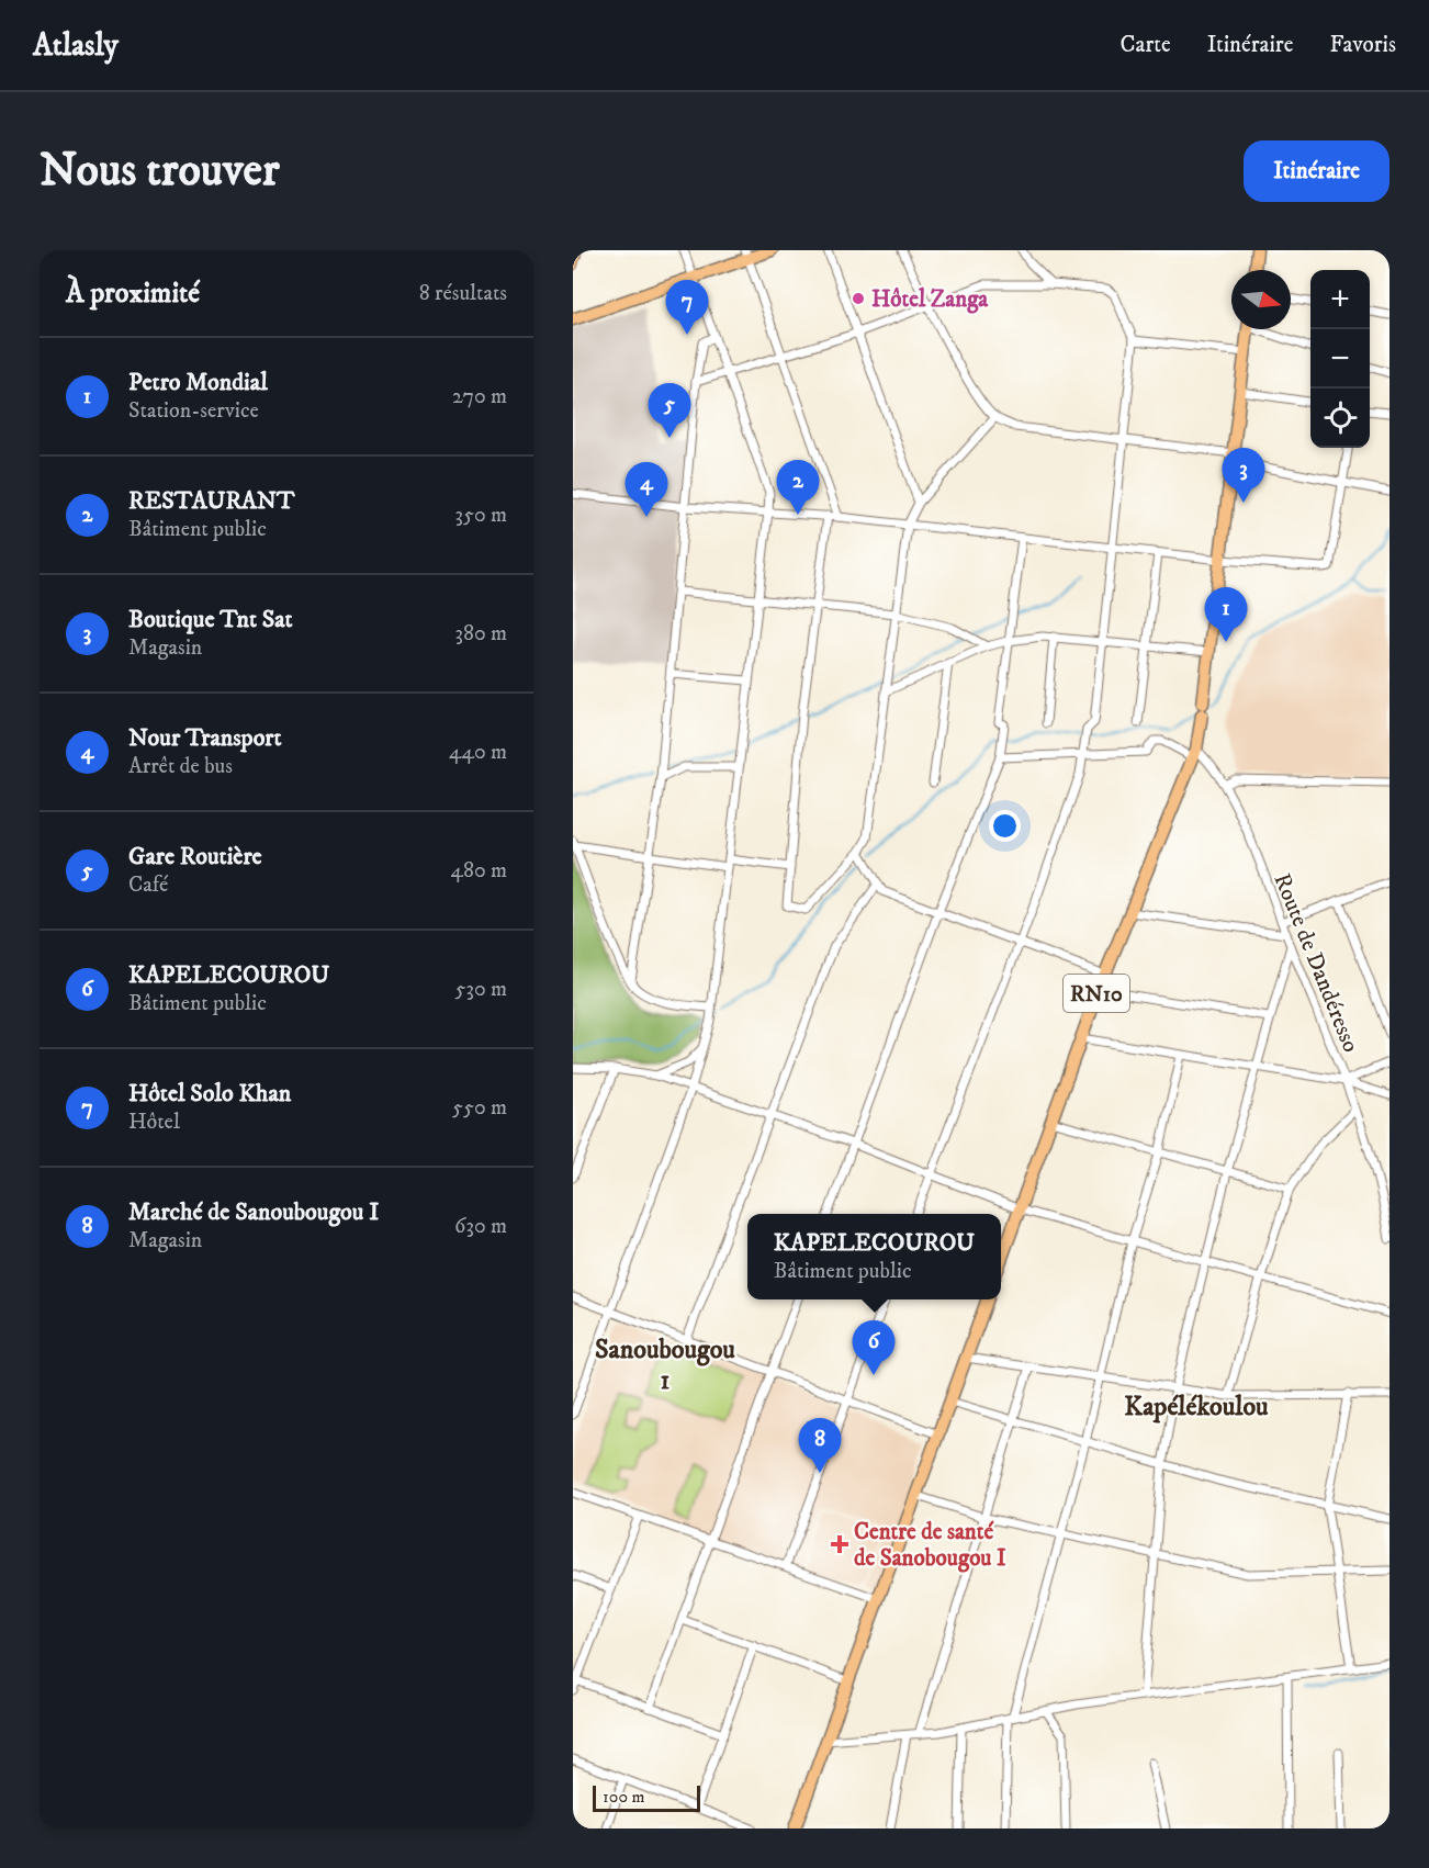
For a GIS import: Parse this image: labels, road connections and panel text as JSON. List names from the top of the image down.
{
  "streets": {
    "highway": ["RN10"],
    "street": ["Route de Dandéresso"]
  },
  "crossings": [
    ["Route de Dandéresso", "RN10"]
  ],
  "districts": ["Sanoubougou 1", "Kapélékoulou"],
  "places": {
    "other": ["Hôtel Zanga"],
    "health": ["Centre de santé de Sanobougou I"]
  },
  "scale_bar": "100 m",
  "north": "right",
  "page": {
    "header": "Atlasly",
    "nav": ["Carte", "Itinéraire", "Favoris"],
    "buttons": "Itinéraire",
    "title": "Nous trouver",
    "heading": ["À proximité", "8 résultats"],
    "map_buttons": ["+", "−"],
    "pins": [
      "7",
      "5",
      "3",
      "2",
      "4",
      "1",
      "6",
      "8"
    ],
    "list": [
      {
        "mark": "1",
        "name": "Petro Mondial",
        "note": "Station-service",
        "value": "270 m"
      },
      {
        "mark": "2",
        "name": "RESTAURANT",
        "note": "Bâtiment public",
        "value": "350 m"
      },
      {
        "mark": "3",
        "name": "Boutique Tnt Sat",
        "note": "Magasin",
        "value": "380 m"
      },
      {
        "mark": "4",
        "name": "Nour Transport",
        "note": "Arrêt de bus",
        "value": "440 m"
      },
      {
        "mark": "5",
        "name": "Gare Routière",
        "note": "Café",
        "value": "480 m"
      },
      {
        "mark": "6",
        "name": "KAPELECOUROU",
        "note": "Bâtiment public",
        "value": "530 m"
      },
      {
        "mark": "7",
        "name": "Hôtel Solo Khan",
        "note": "Hôtel",
        "value": "550 m"
      },
      {
        "mark": "8",
        "name": "Marché de Sanoubougou I",
        "note": "Magasin",
        "value": "630 m"
      }
    ],
    "popup": ["KAPELECOUROU", "Bâtiment public"],
    "scale": "100 m"
  }
}
